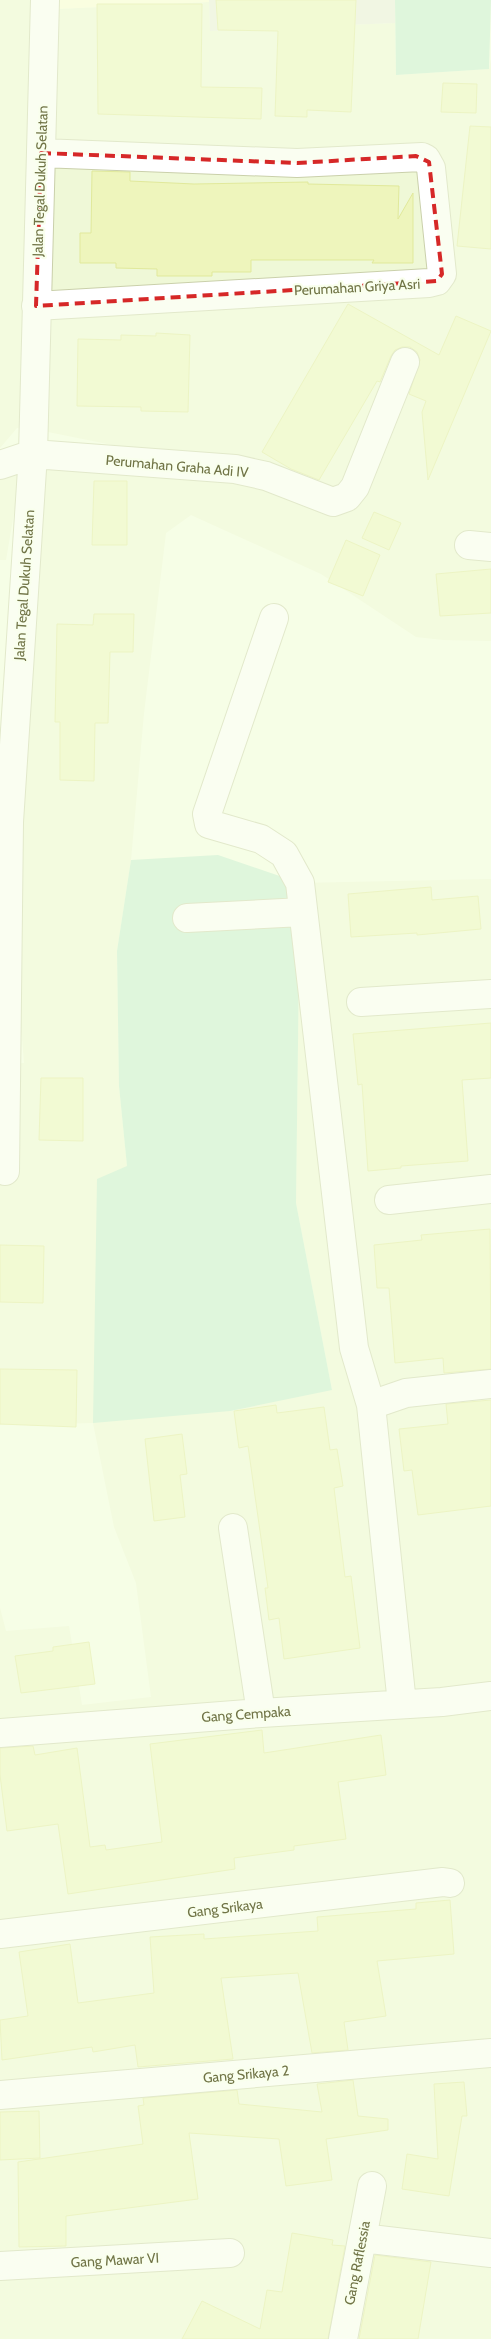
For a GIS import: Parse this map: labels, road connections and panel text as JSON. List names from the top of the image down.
{
  "streets": {
    "street": [
      "Jalan Tegal Dukuh Selatan",
      "Perumahan Griya Asri",
      "Perumahan Graha Adi IV",
      "Gang Cempaka",
      "Gang Srikaya",
      "Gang Srikaya 2",
      "Gang Mawar VI",
      "Gang Raflessia"
    ]
  },
  "crossings": [
    ["Jalan Tegal Dukuh Selatan", "Perumahan Griya Asri"],
    ["Jalan Tegal Dukuh Selatan", "Perumahan Graha Adi IV"]
  ]
}
